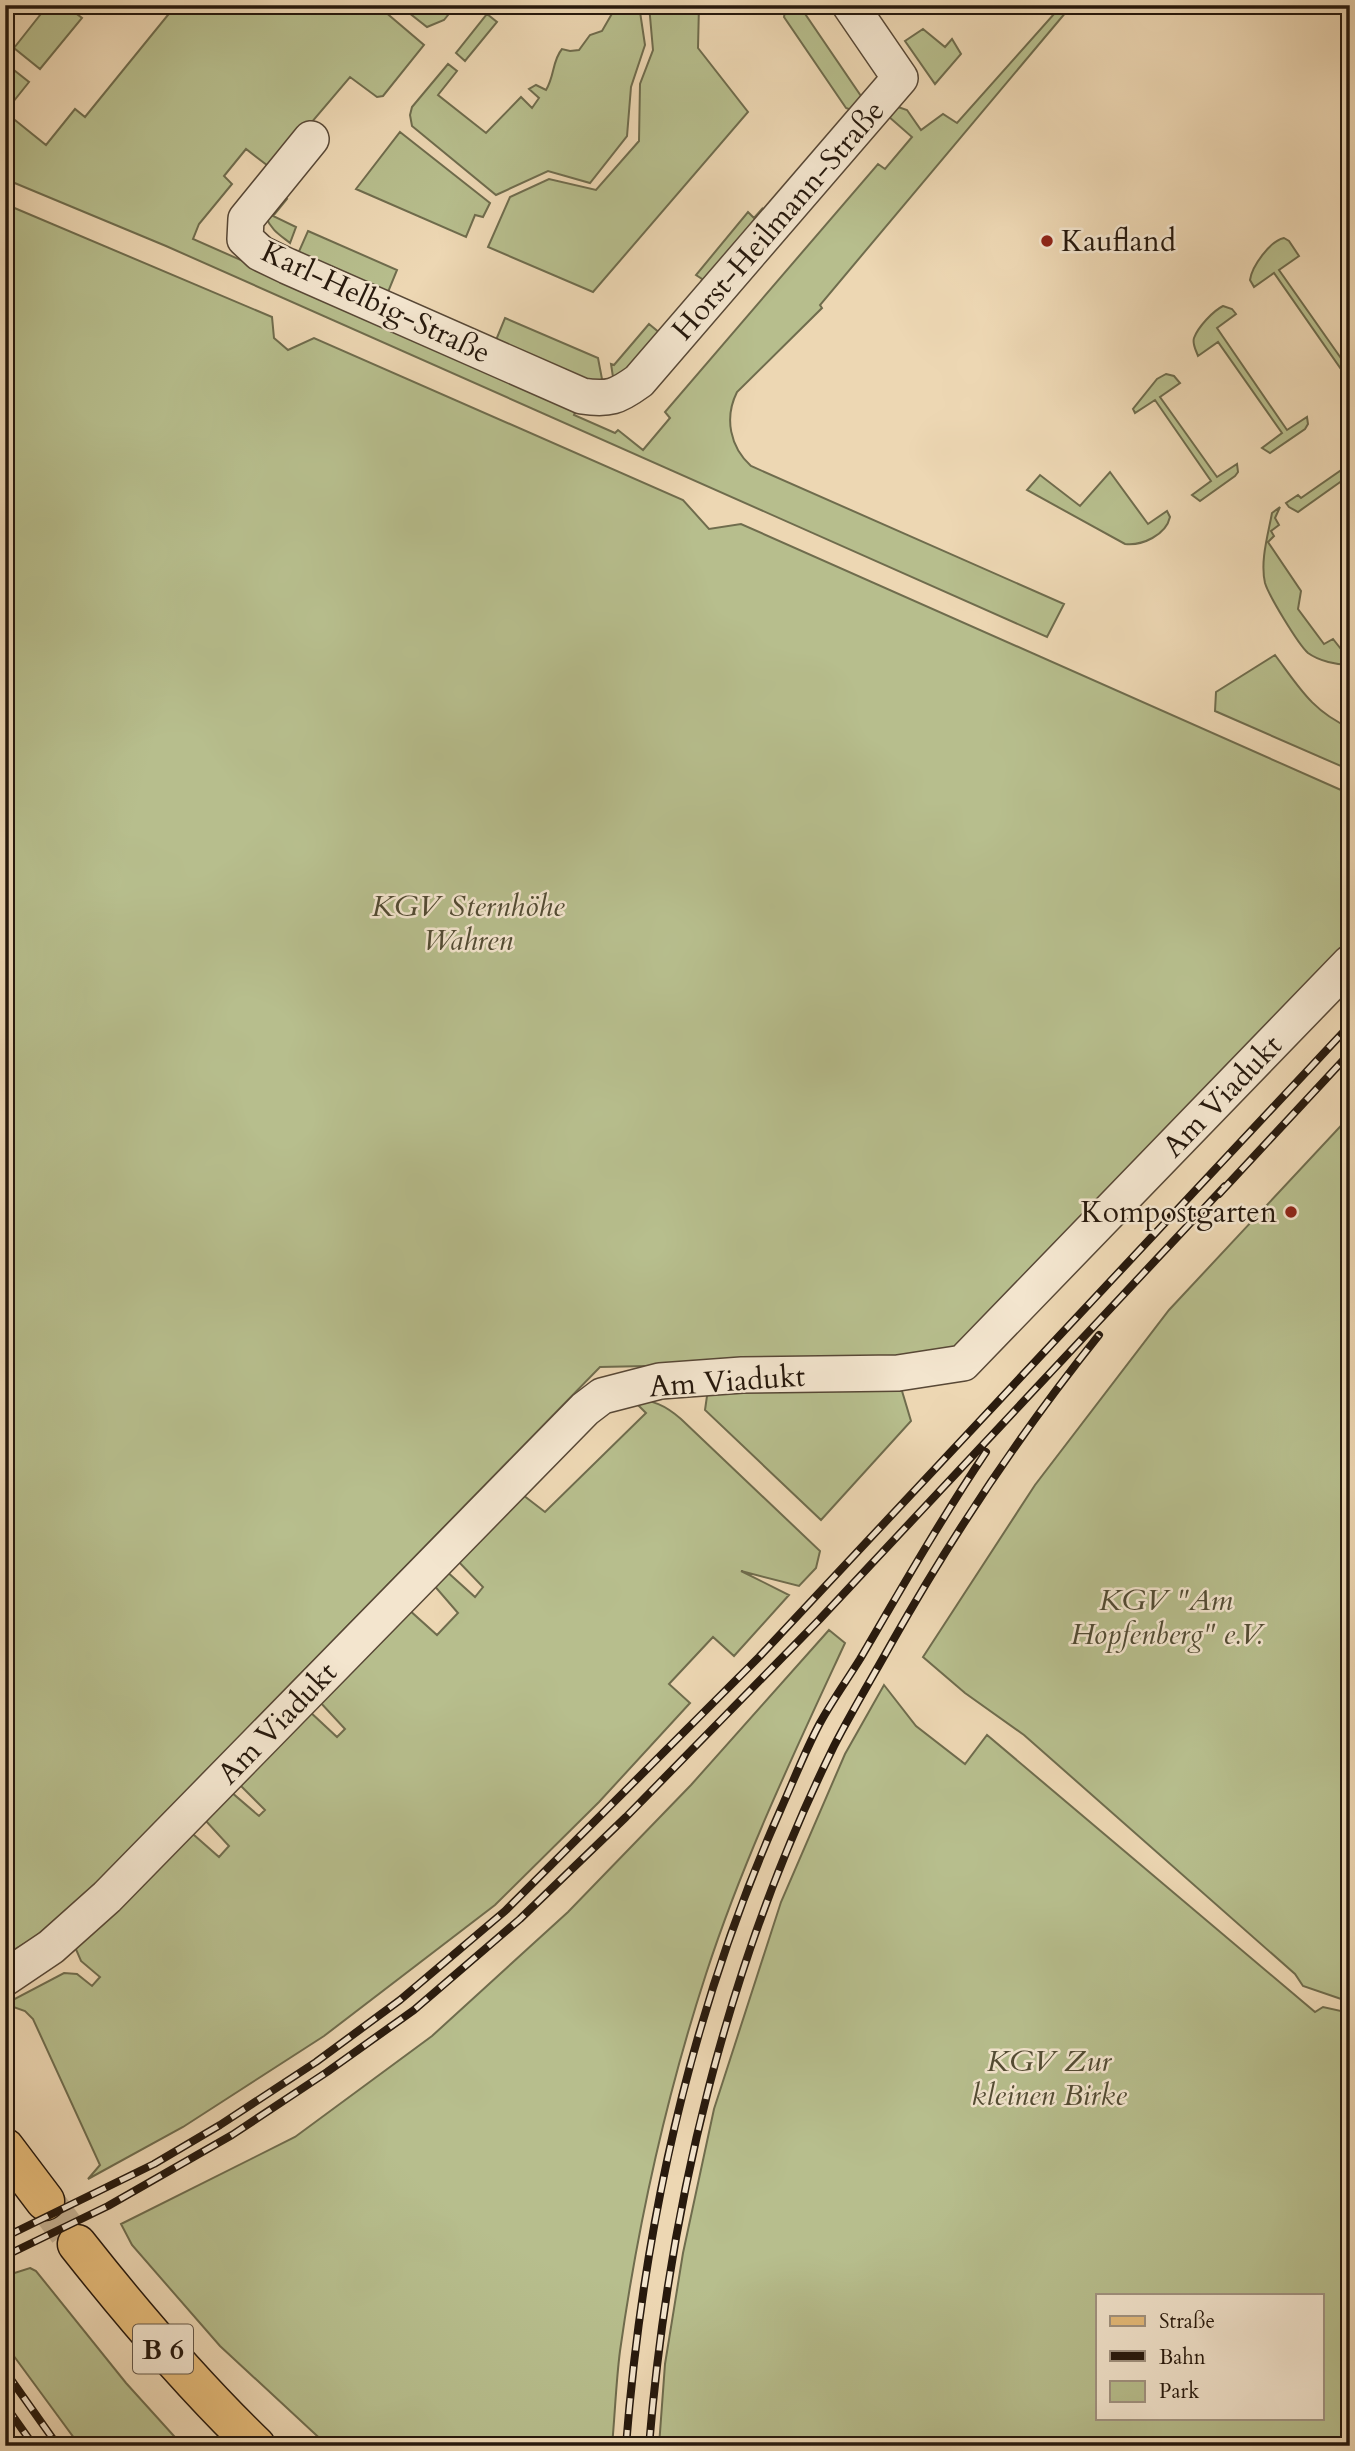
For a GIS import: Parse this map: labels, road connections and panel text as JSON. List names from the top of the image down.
{
  "streets": {
    "main road": ["B 6"],
    "street": ["Horst-Heilmann-Straße", "Karl-Helbig-Straße", "Am Viadukt"]
  },
  "crossings": [
    ["Horst-Heilmann-Straße", "Karl-Helbig-Straße"]
  ],
  "parks": ["KGV Sternhöhe Wahren", "KGV \"Am Hopfenberg\" e.V.", "KGV Zur kleinen Birke"],
  "places": ["Kaufland", "Kompostgarten"],
  "legend": ["Straße", "Bahn", "Park"]
}
